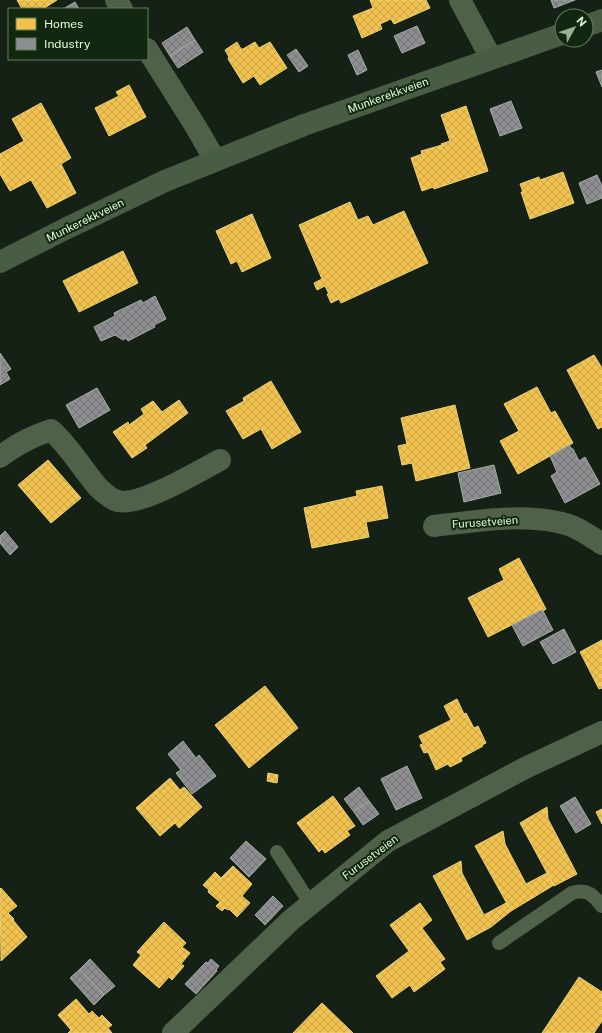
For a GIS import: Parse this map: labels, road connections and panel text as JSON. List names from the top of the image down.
{
  "streets": {
    "main road": ["Munkerekkveien"],
    "street": ["Furusetveien"]
  },
  "legend": ["Homes", "Industry"],
  "north": "top right"
}
